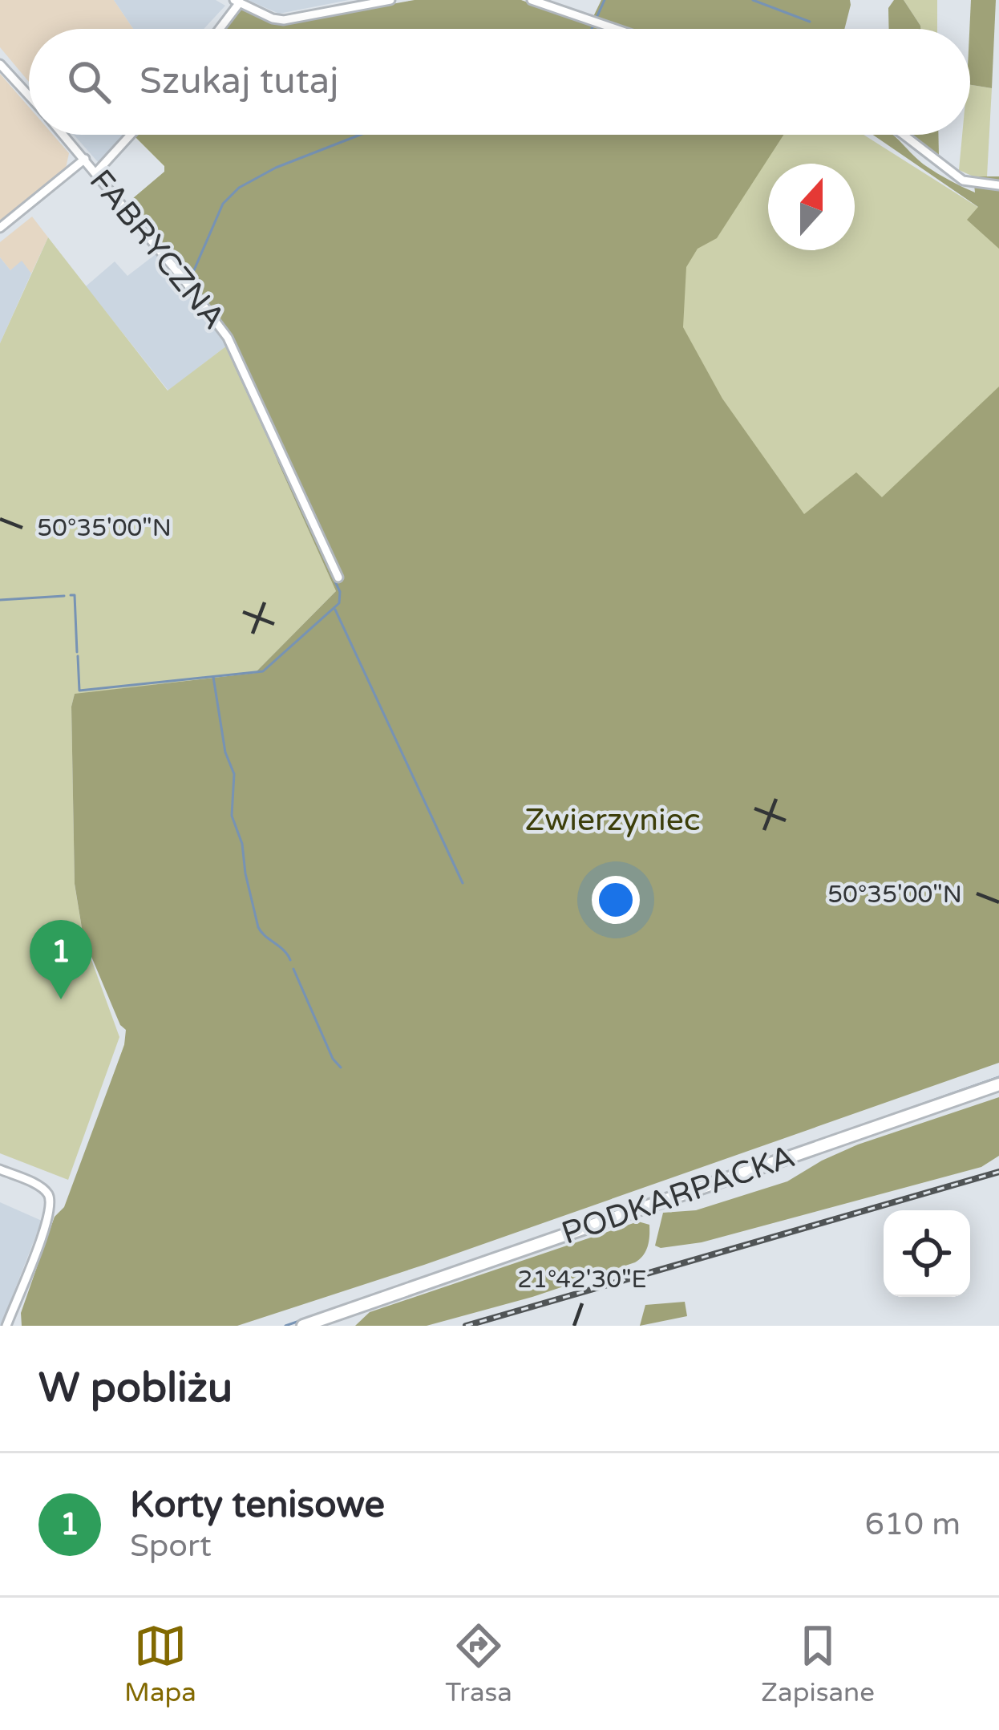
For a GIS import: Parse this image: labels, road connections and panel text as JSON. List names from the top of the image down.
{
  "streets": {
    "main road": ["PODKARPACKA"],
    "street": ["FABRYCZNA"]
  },
  "parks": ["Zwierzyniec"],
  "north": "top",
  "page": {
    "search": "Szukaj tutaj",
    "pins": "1",
    "heading": "W pobliżu",
    "list": [
      {
        "mark": "1",
        "name": "Korty tenisowe",
        "note": "Sport",
        "value": "610 m"
      }
    ],
    "nav": ["Mapa", "Trasa", "Zapisane"]
  },
  "coordinates": ["50°35'00\"N", "21°42'30\"E"]
}
